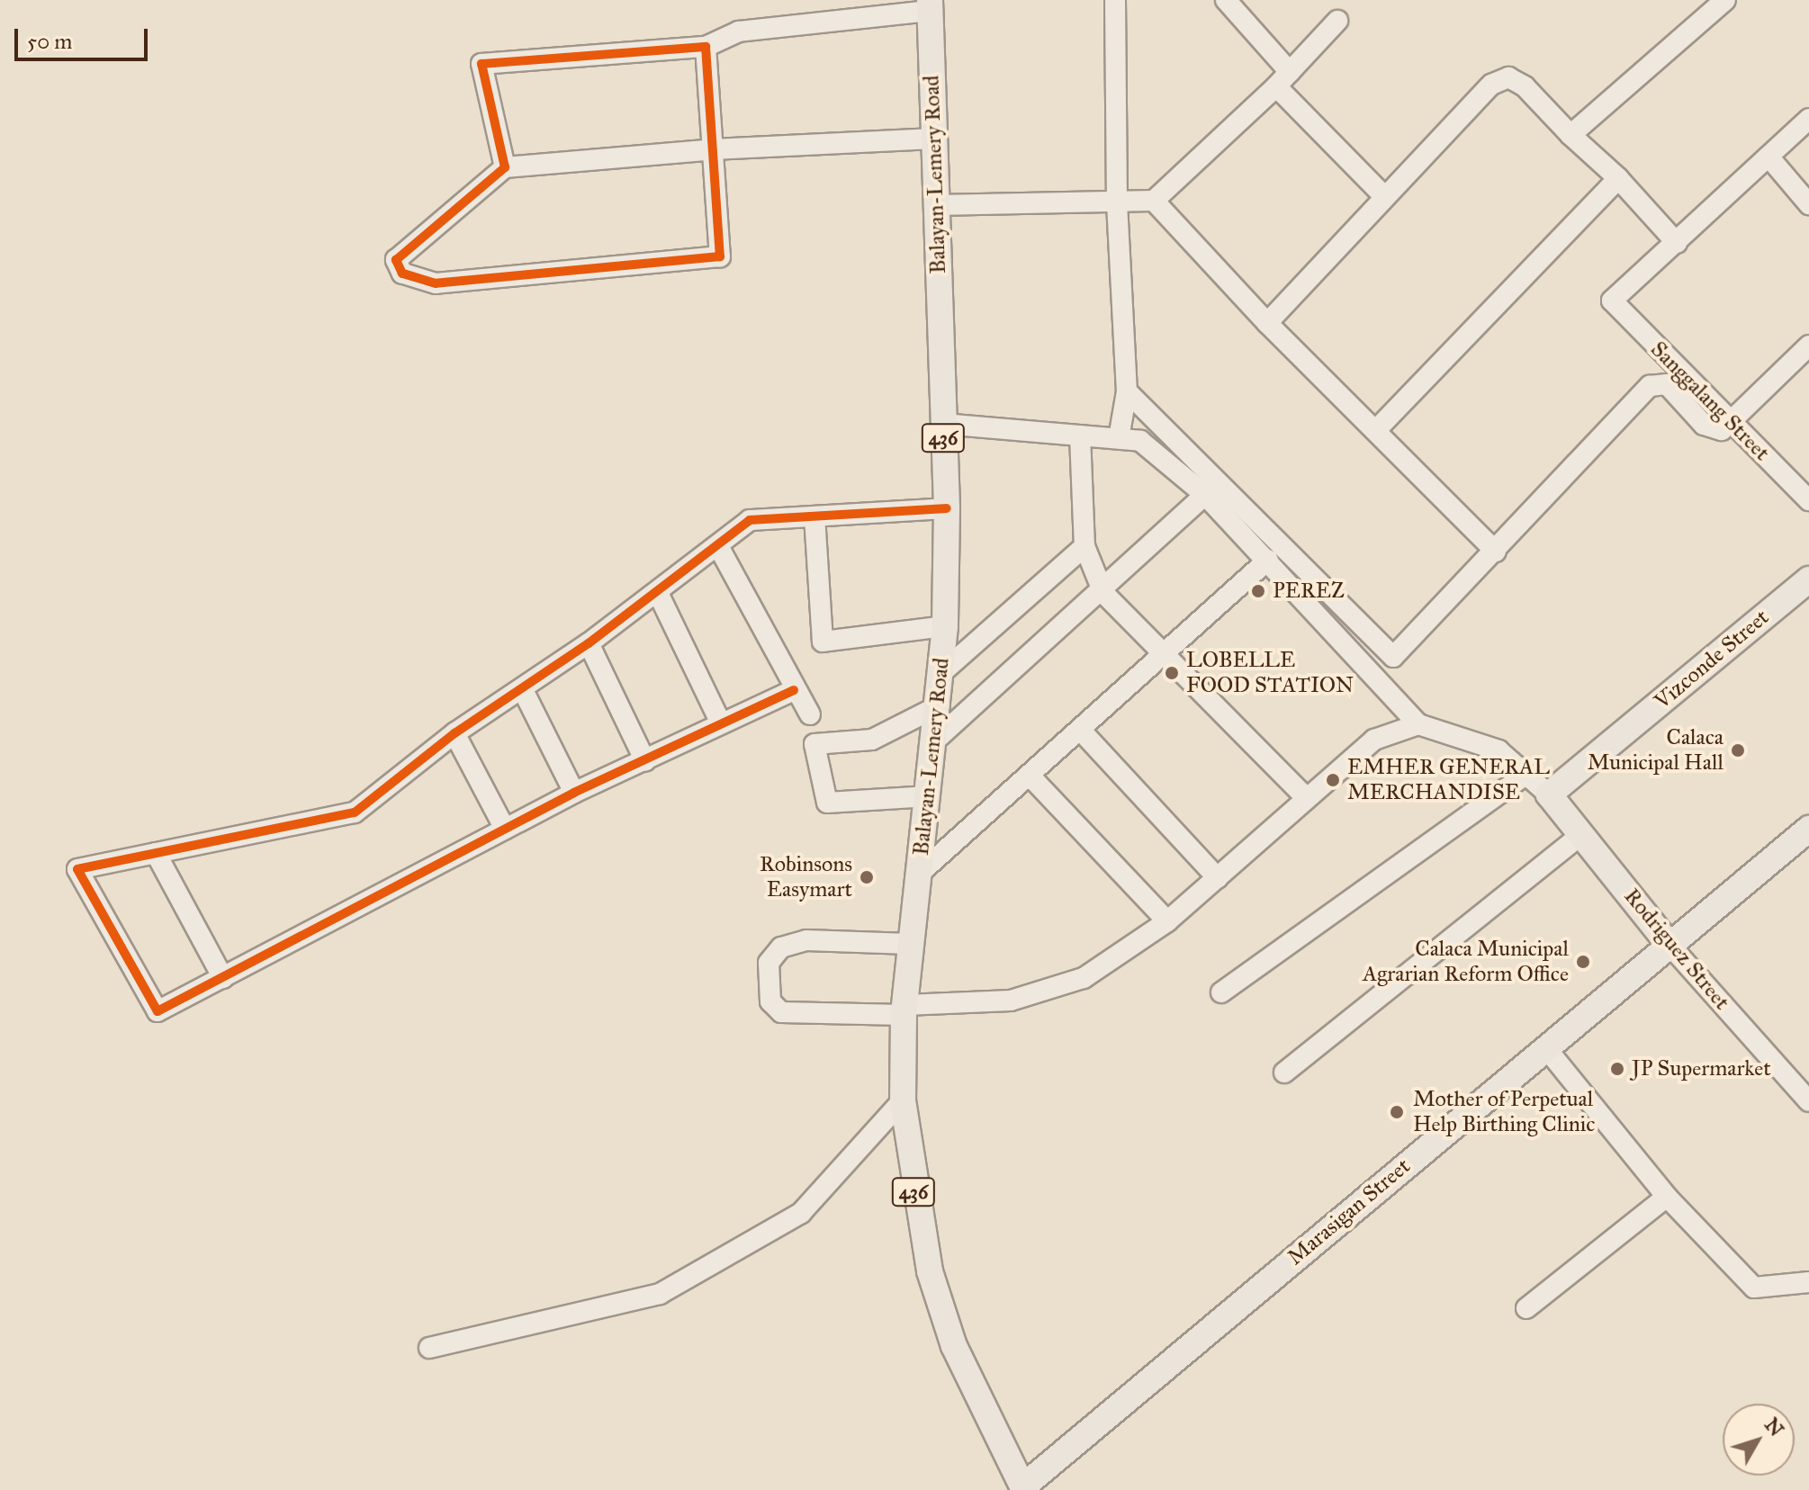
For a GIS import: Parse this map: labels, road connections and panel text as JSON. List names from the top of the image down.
{
  "streets": {
    "main road": [
      "Balayan-Lemery Road",
      "436",
      "Vizconde Street",
      "Rodriguez Street",
      "Marasigan Street"
    ],
    "street": ["Sanggalang Street"]
  },
  "crossings": [
    ["Balayan-Lemery Road", "Marasigan Street"],
    ["Vizconde Street", "Rodriguez Street"],
    ["Rodriguez Street", "Marasigan Street"]
  ],
  "places": [
    "PEREZ",
    "LOBELLE FOOD STATION",
    "Calaca Municipal Hall",
    "EMHER GENERAL MERCHANDISE",
    "Robinsons Easymart",
    "Calaca Municipal Agrarian Reform Office",
    "JP Supermarket",
    "Mother of Perpetual Help Birthing Clinic"
  ],
  "scale_bar": "50 m",
  "north": "top right"
}
